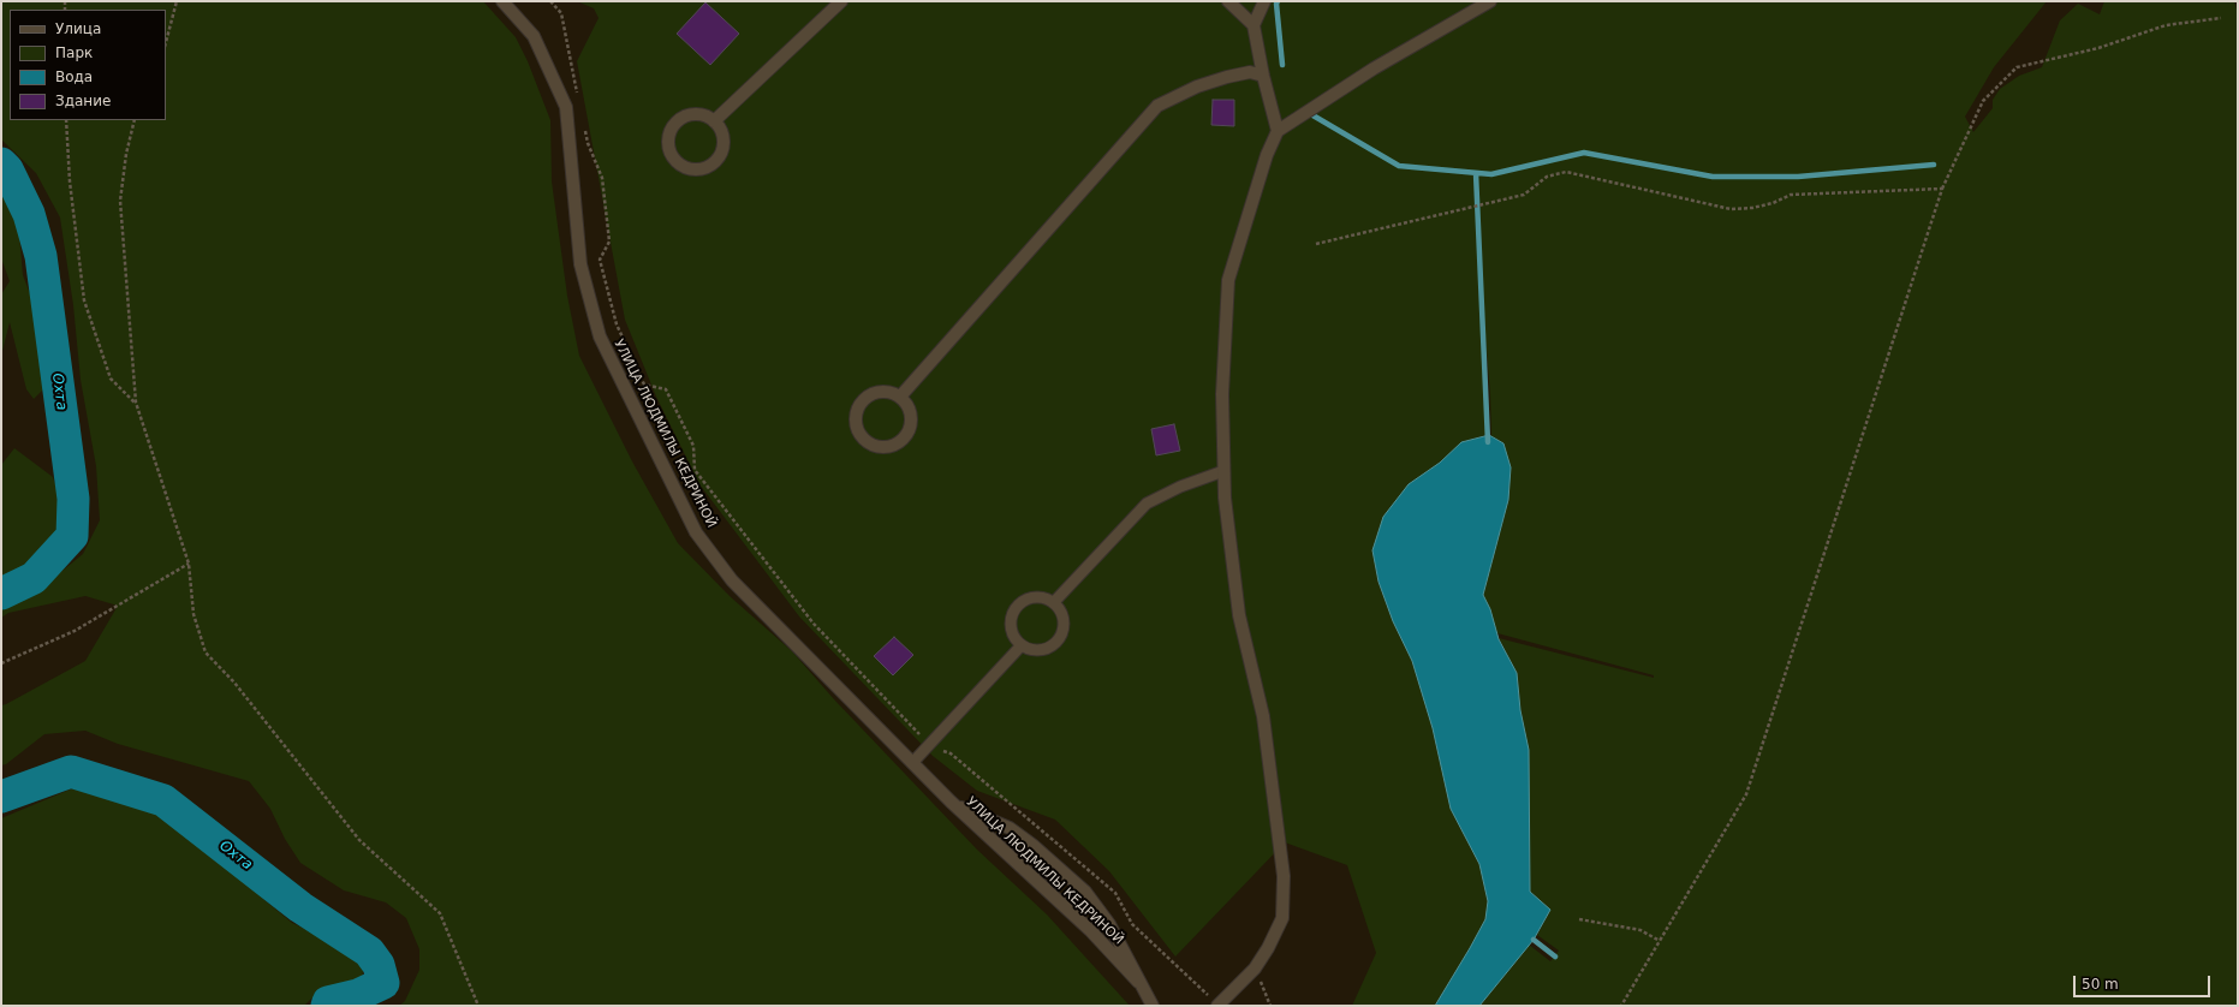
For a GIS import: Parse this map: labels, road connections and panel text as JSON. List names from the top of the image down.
{
  "streets": {
    "street": ["УЛИЦА ЛЮДМИЛЫ КЕДРИНОЙ"]
  },
  "water": ["Охта"],
  "legend": [
    "Улица",
    "Парк",
    "Вода",
    "Здание"
  ],
  "scale_bar": "50 m"
}
